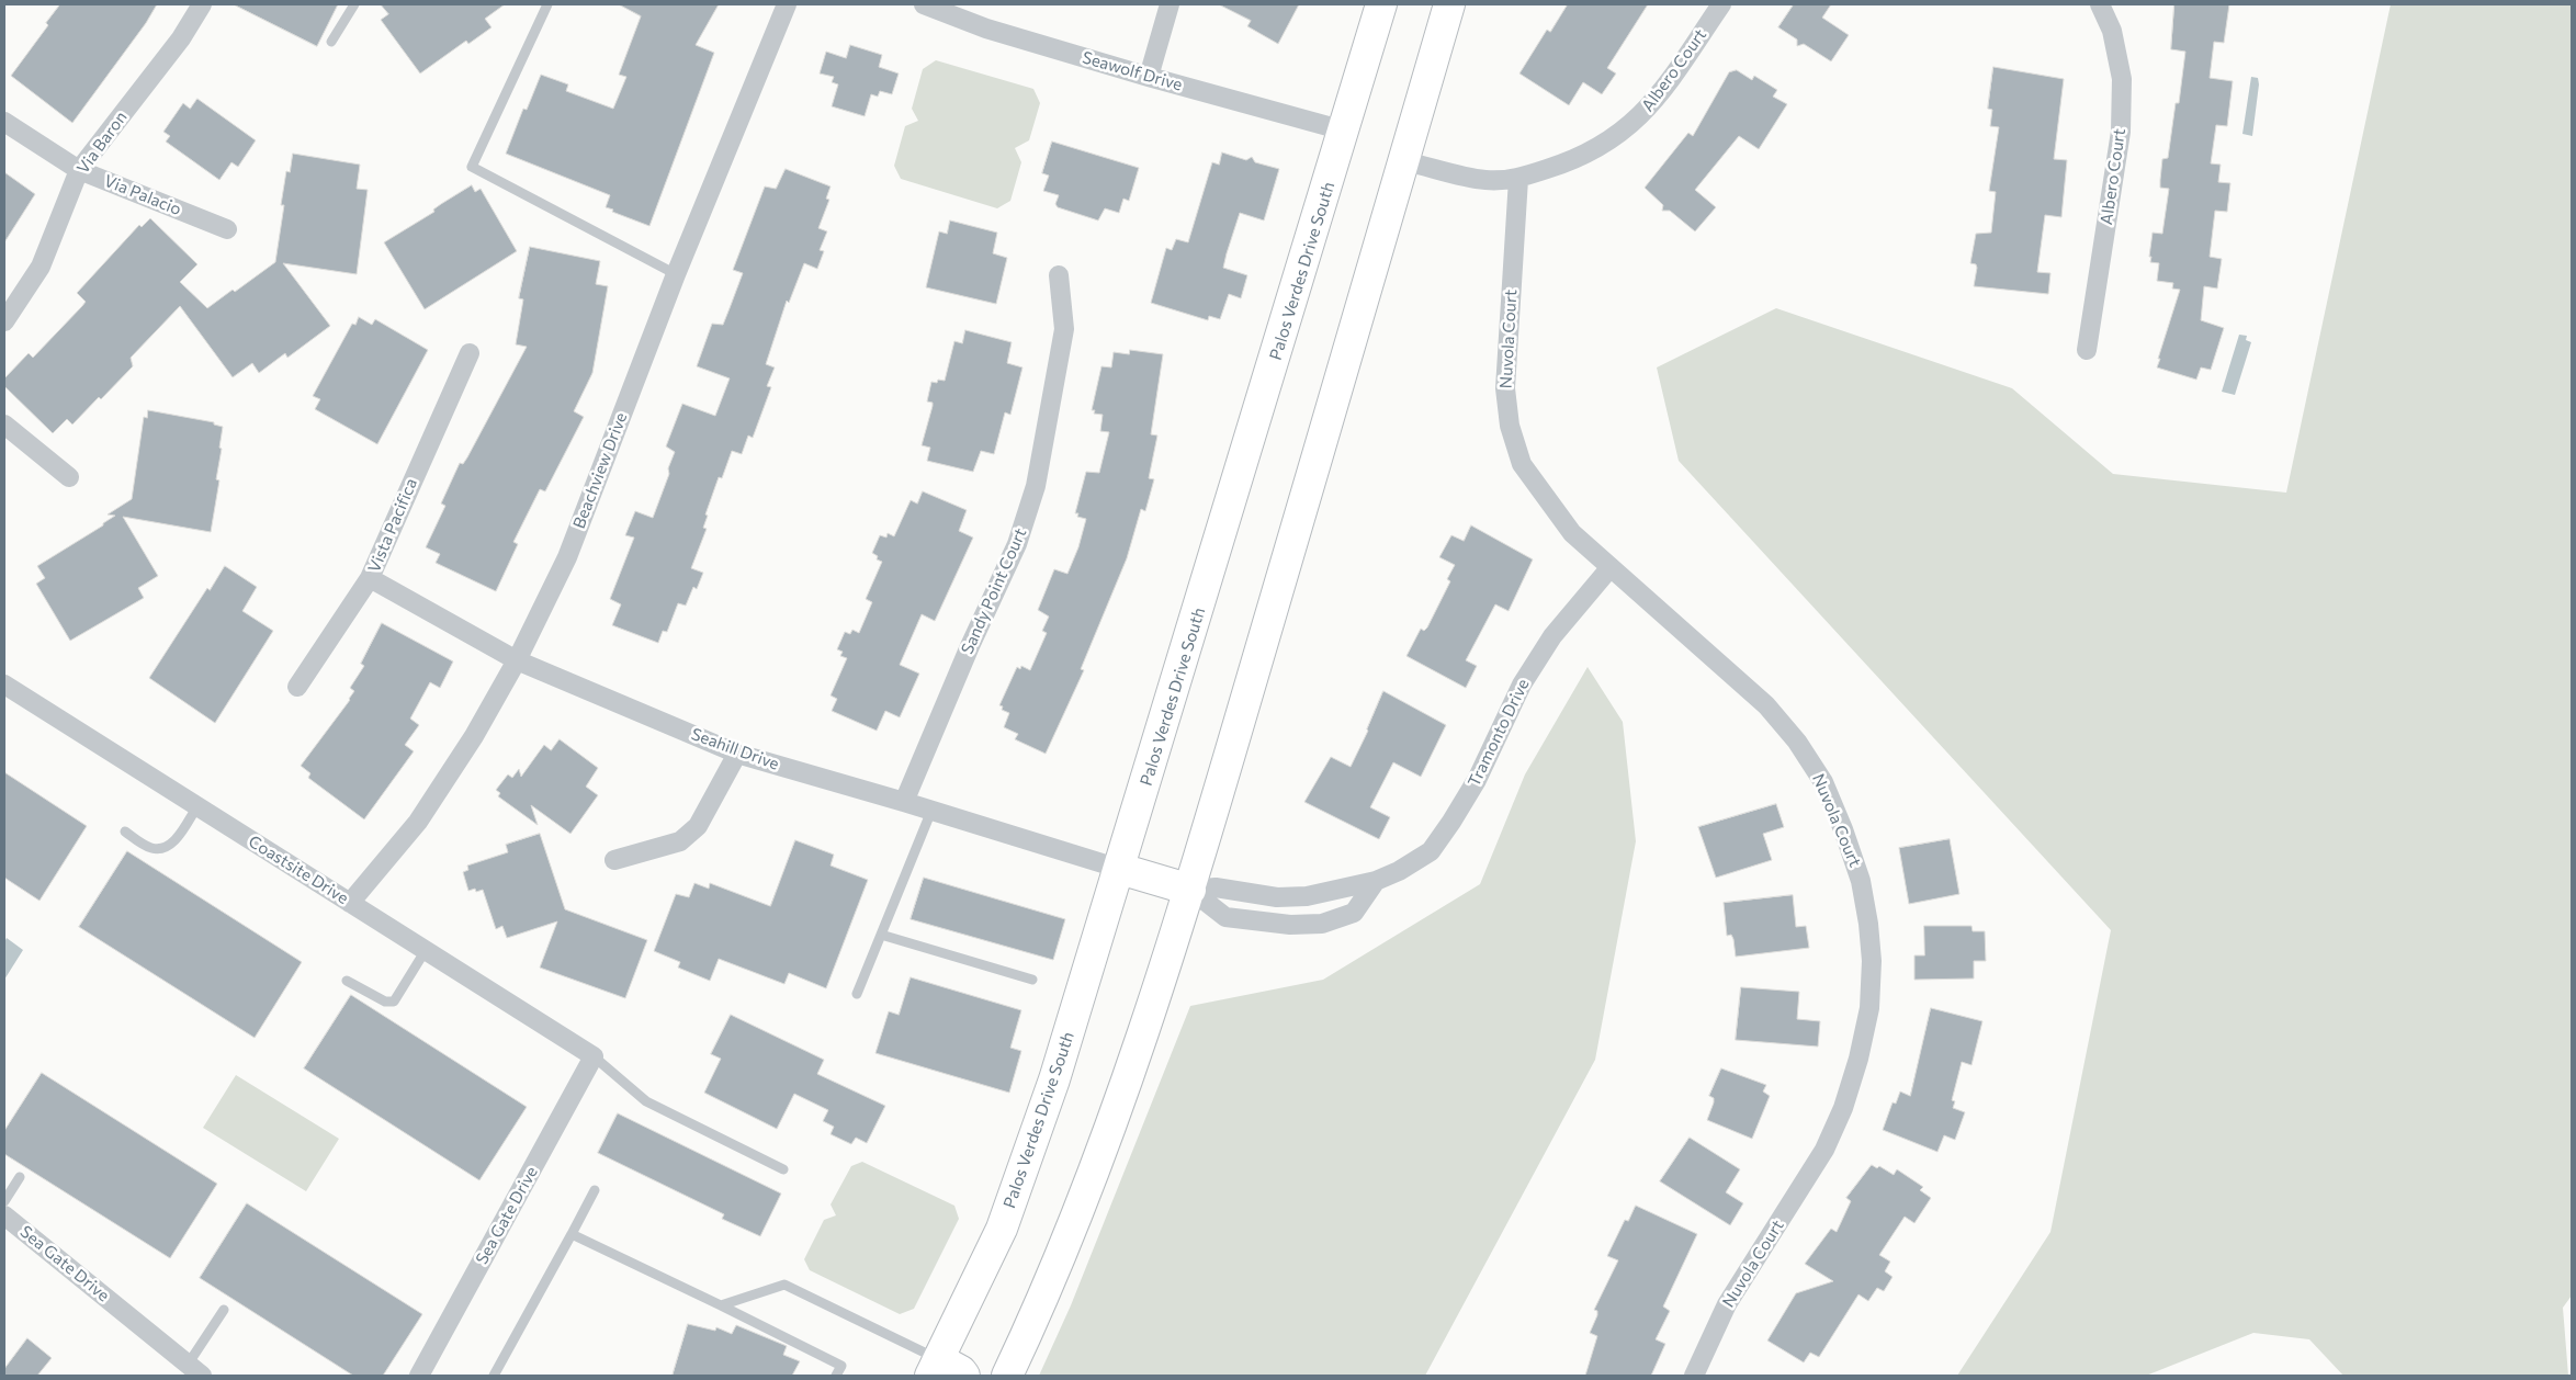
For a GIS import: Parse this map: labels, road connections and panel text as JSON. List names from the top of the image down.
{
  "streets": {
    "main road": ["Palos Verdes Drive South"],
    "street": [
      "Albero Court",
      "Seawolf Drive",
      "Via Baron",
      "Via Palacio",
      "Nuvola Court",
      "Beachview Drive",
      "Vista Pacifica",
      "Sandy Point Court",
      "Tramonto Drive",
      "Seahill Drive",
      "Coastsite Drive",
      "Sea Gate Drive"
    ]
  },
  "crossings": [
    ["Albero Court", "Nuvola Court"],
    ["Seawolf Drive", "Palos Verdes Drive South"],
    ["Via Baron", "Via Palacio"],
    ["Palos Verdes Drive South", "Seahill Drive"],
    ["Nuvola Court", "Tramonto Drive"],
    ["Beachview Drive", "Seahill Drive"],
    ["Beachview Drive", "Coastsite Drive"],
    ["Vista Pacifica", "Seahill Drive"],
    ["Sandy Point Court", "Seahill Drive"],
    ["Coastsite Drive", "Sea Gate Drive"]
  ]
}
